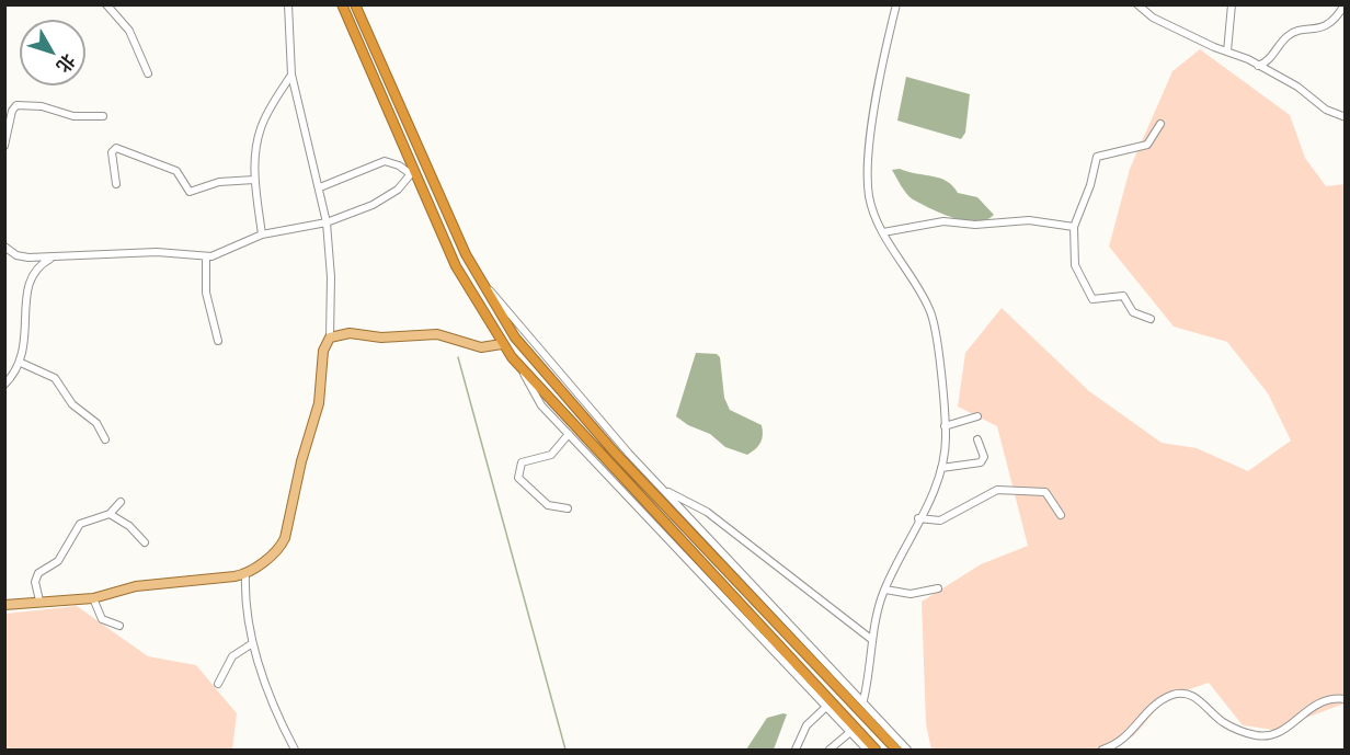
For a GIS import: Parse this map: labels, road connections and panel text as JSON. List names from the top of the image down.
{
  "north": "bottom right"
}
